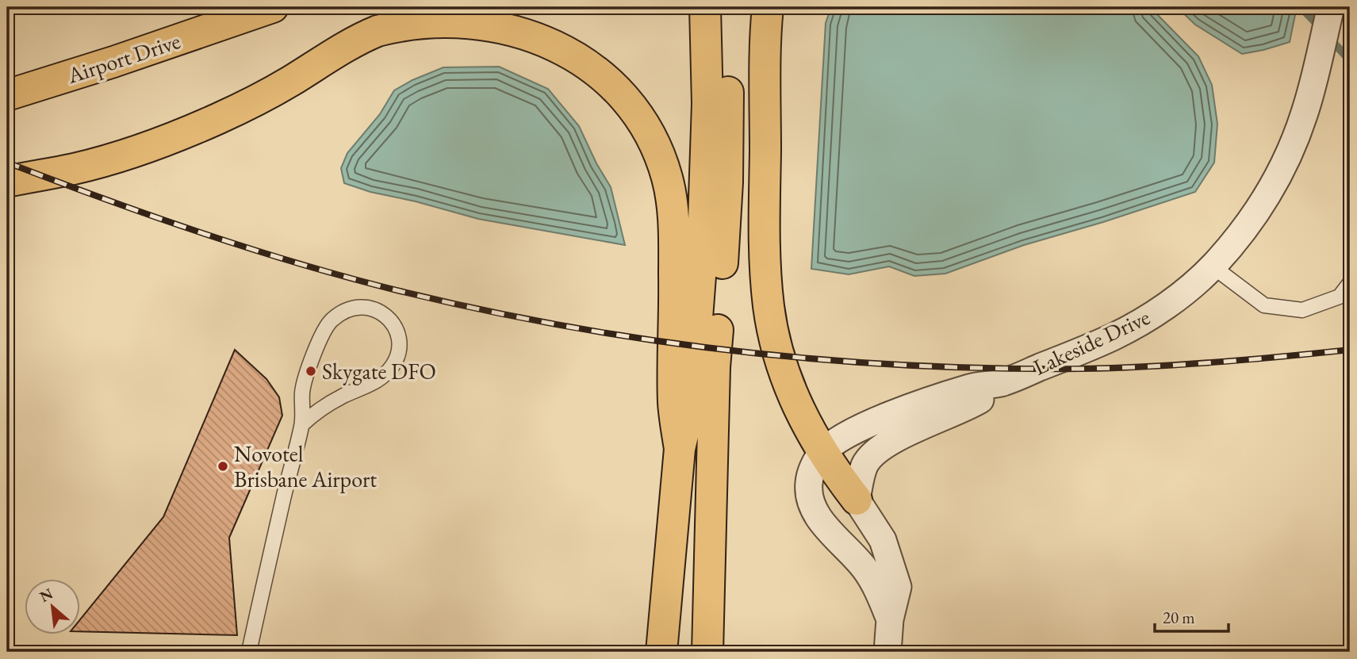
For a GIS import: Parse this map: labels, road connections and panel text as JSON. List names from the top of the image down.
{
  "streets": {
    "main road": ["Airport Drive"],
    "street": ["Lakeside Drive"]
  },
  "places": ["Skygate DFO", "Novotel Brisbane Airport"],
  "scale_bar": "20 m",
  "north": "top left"
}
